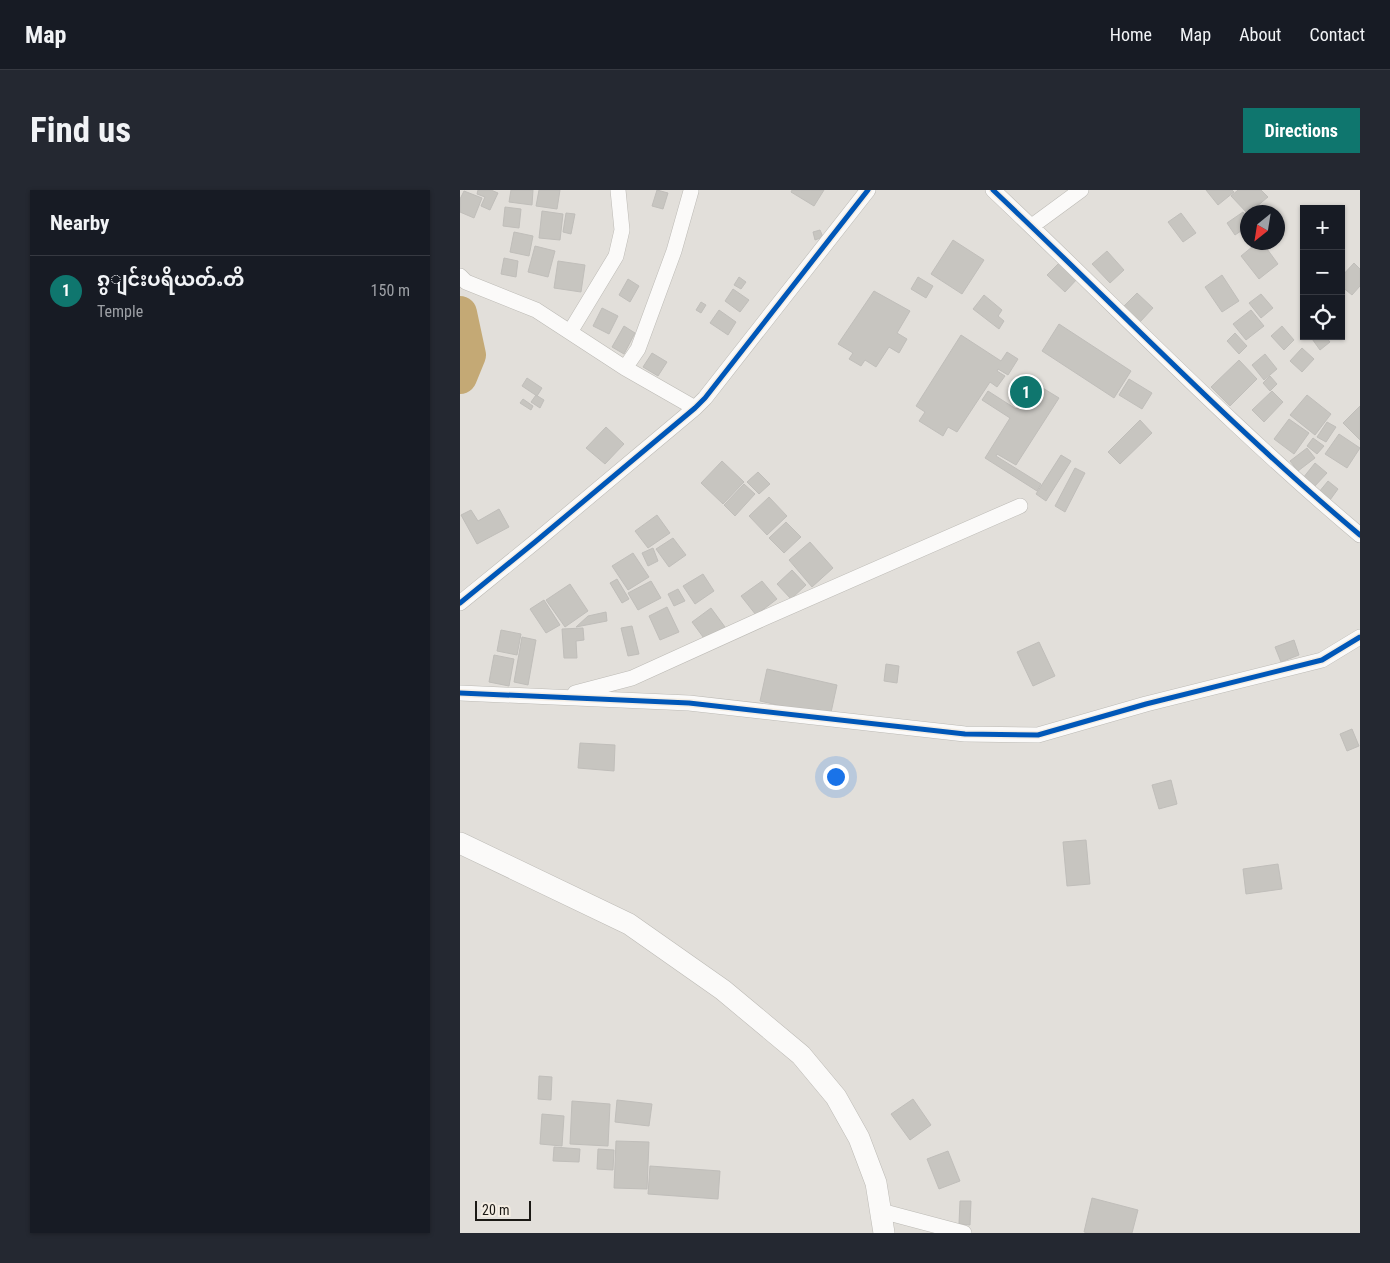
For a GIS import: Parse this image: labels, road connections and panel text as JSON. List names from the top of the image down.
{
  "scale_bar": "20 m",
  "north": "bottom left",
  "page": {
    "header": "Map",
    "nav": [
      "Home",
      "Map",
      "About",
      "Contact"
    ],
    "buttons": "Directions",
    "title": "Find us",
    "heading": "Nearby",
    "map_buttons": ["+", "−"],
    "list": [
      {
        "mark": "1",
        "name": "ၵွျင်းပရိယတ်ႉတိ",
        "note": "Temple",
        "value": "150 m"
      }
    ],
    "pins": "1",
    "scale": "20 m"
  }
}
